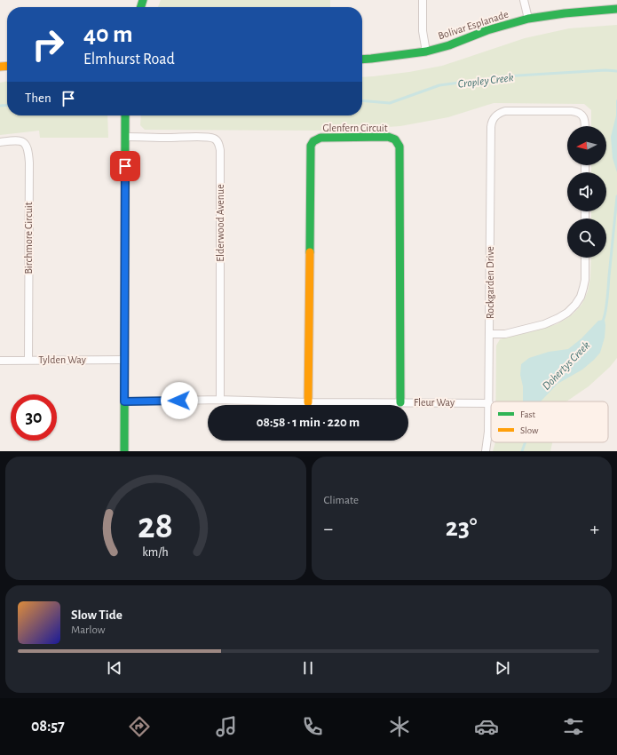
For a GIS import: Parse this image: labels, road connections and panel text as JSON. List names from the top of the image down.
{
  "streets": {
    "street": [
      "Bolivar Esplanade",
      "Glenfern Circuit",
      "Elderwood Avenue",
      "Birchmore Circuit",
      "Rockgarden Drive",
      "Tylden Way",
      "Fleur Way"
    ]
  },
  "crossings": [
    ["Glenfern Circuit", "Fleur Way"],
    ["Elderwood Avenue", "Fleur Way"],
    ["Birchmore Circuit", "Tylden Way"],
    ["Rockgarden Drive", "Fleur Way"]
  ],
  "water": ["Cropley Creek", "Dohertys Creek"],
  "legend": ["Fast", "Slow"],
  "north": "left",
  "page": {
    "turn": ["40 m", "Elmhurst Road"],
    "then": "Then",
    "limit": "30",
    "trip": "08:58 · 1 min · 220 m",
    "tile": "Climate",
    "heat": ["−", "23°", "+"],
    "song": ["Slow Tide", "Marlow"],
    "tabs": "08:57",
    "gauge": ["28", "km/h"]
  }
}
